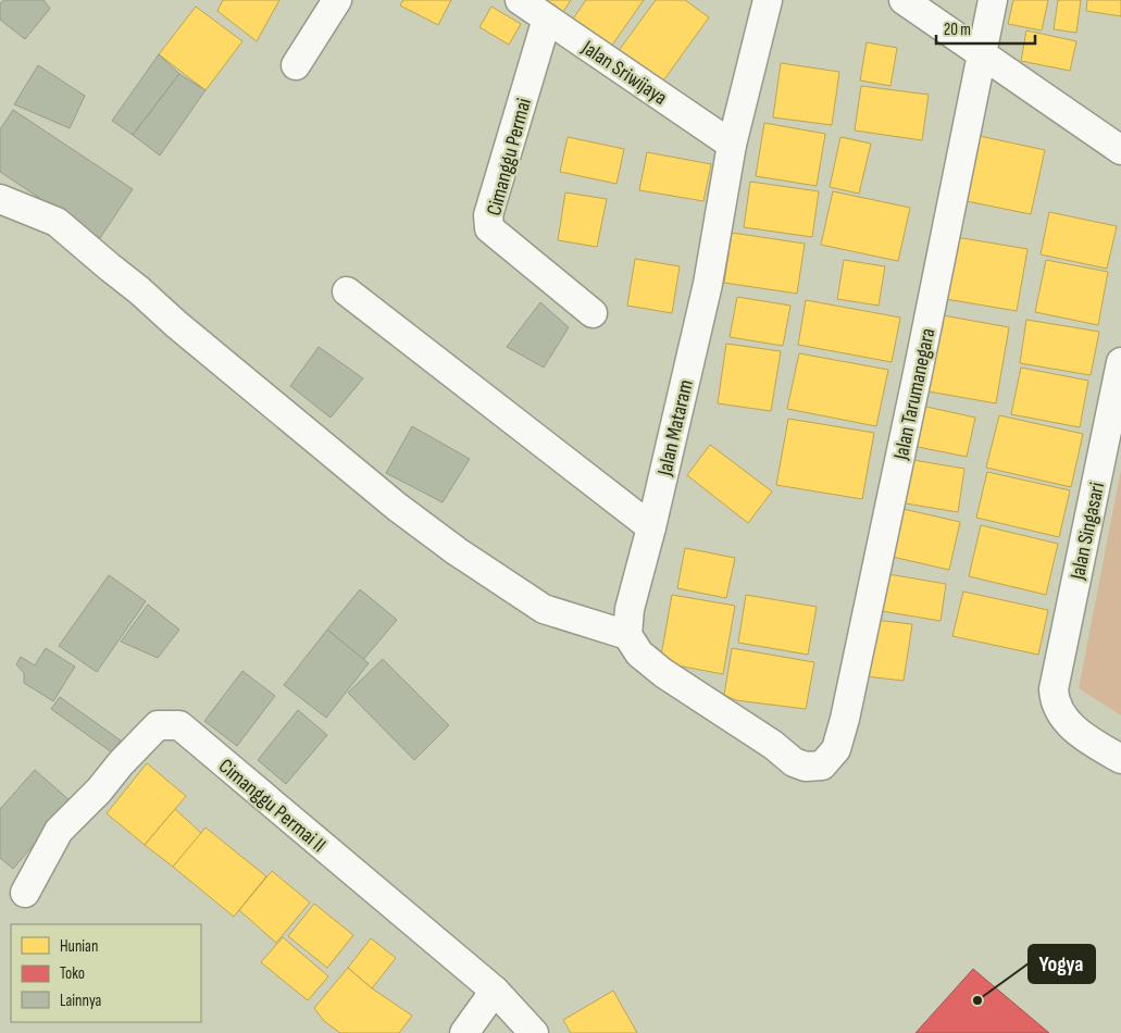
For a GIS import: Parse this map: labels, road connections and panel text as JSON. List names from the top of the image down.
{
  "streets": {
    "street": [
      "Jalan Sriwijaya",
      "Cimanggu Permai",
      "Jalan Tarumanegara",
      "Jalan Mataram",
      "Jalan Singasari",
      "Cimanggu Permai II"
    ]
  },
  "crossings": [
    ["Jalan Sriwijaya", "Cimanggu Permai"],
    ["Jalan Sriwijaya", "Jalan Mataram"],
    ["Jalan Tarumanegara", "Jalan Mataram"]
  ],
  "places": ["Yogya"],
  "legend": ["Hunian", "Toko", "Lainnya"],
  "scale_bar": "20 m"
}
